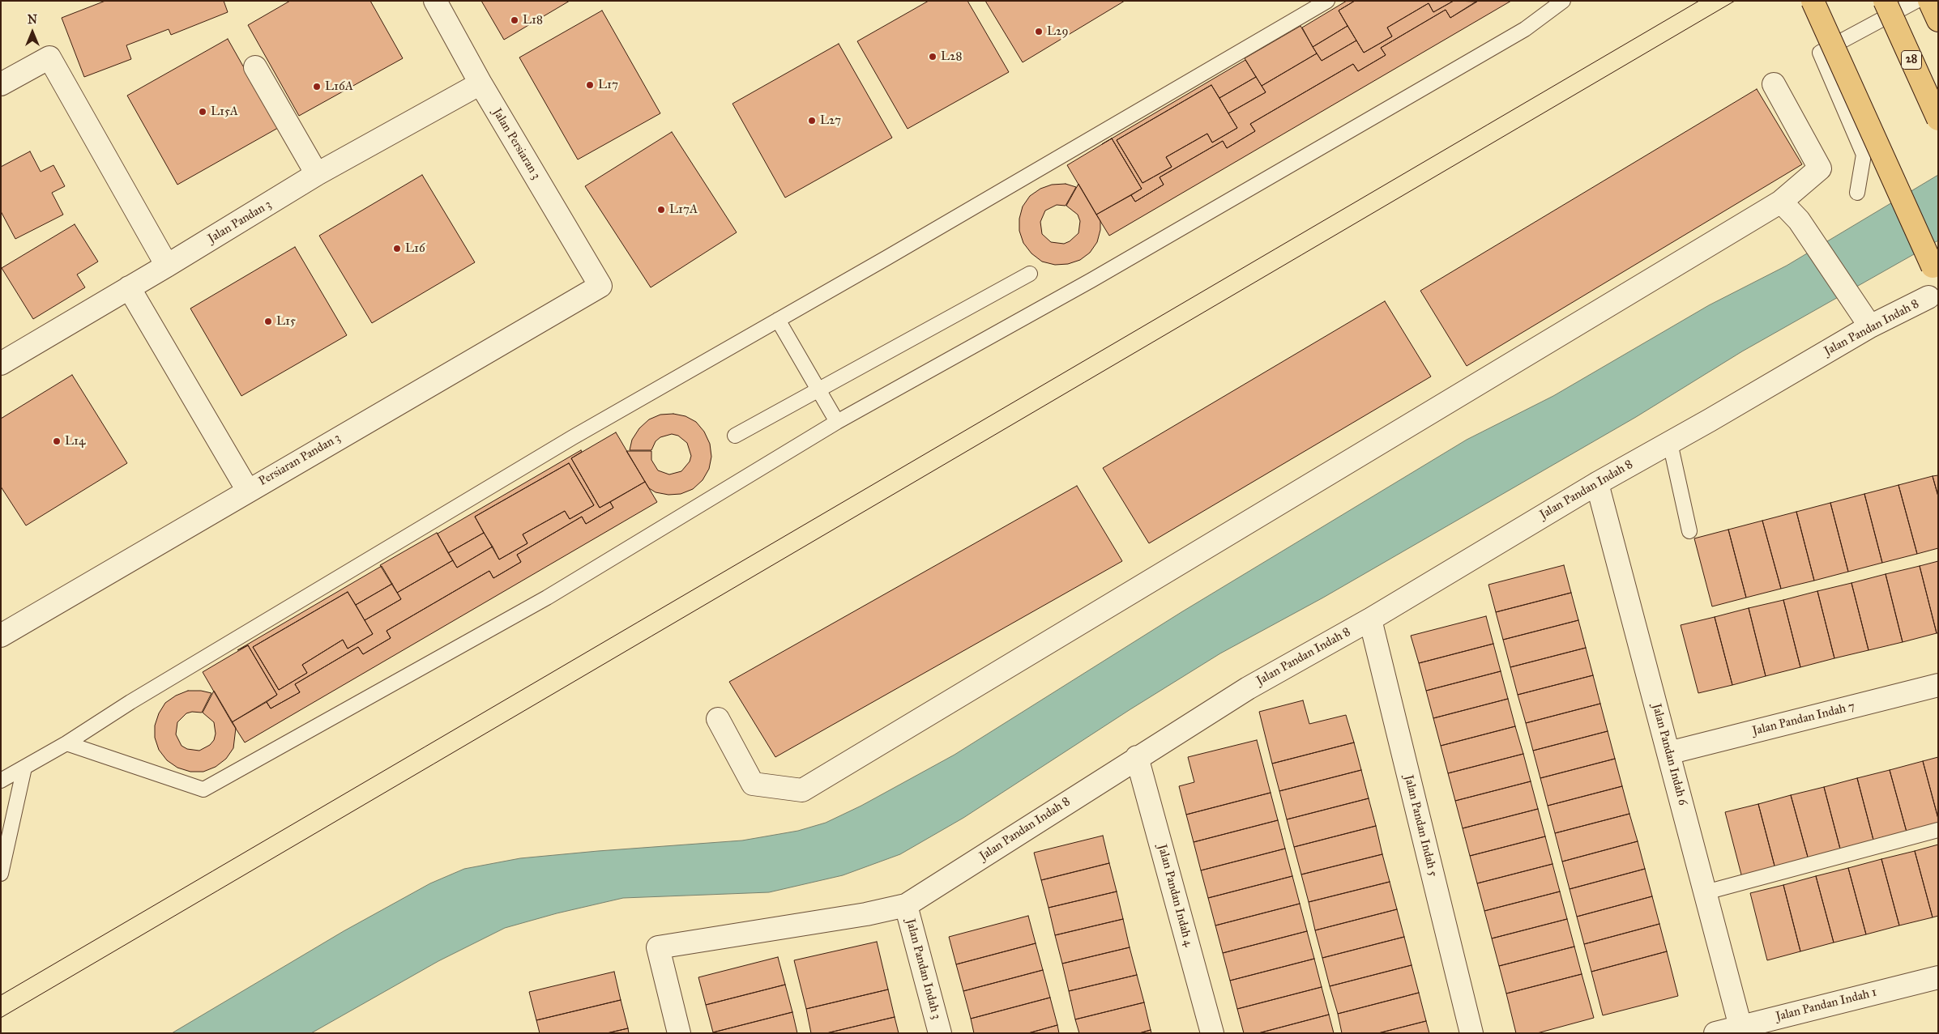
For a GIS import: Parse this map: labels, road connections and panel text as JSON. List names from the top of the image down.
{
  "streets": {
    "highway": ["28"],
    "street": [
      "Jalan Persiaran 3",
      "Jalan Pandan 3",
      "Jalan Pandan Indah 8",
      "Persiaran Pandan 3",
      "Jalan Pandan Indah 7",
      "Jalan Pandan Indah 6",
      "Jalan Pandan Indah 5",
      "Jalan Pandan Indah 4",
      "Jalan Pandan Indah 3",
      "Jalan Pandan Indah 1"
    ]
  },
  "crossings": [
    ["Jalan Persiaran 3", "Jalan Pandan 3"],
    ["Jalan Persiaran 3", "Persiaran Pandan 3"],
    ["Jalan Pandan Indah 8", "Jalan Pandan Indah 6"],
    ["Jalan Pandan Indah 8", "Jalan Pandan Indah 5"],
    ["Jalan Pandan Indah 8", "Jalan Pandan Indah 4"],
    ["Jalan Pandan Indah 8", "Jalan Pandan Indah 3"],
    ["Jalan Pandan Indah 7", "Jalan Pandan Indah 6"],
    ["Jalan Pandan Indah 6", "Jalan Pandan Indah 1"]
  ],
  "places": [
    "L18",
    "L29",
    "L28",
    "L17",
    "L16A",
    "L15A",
    "L27",
    "L17A",
    "L16",
    "L15",
    "L14"
  ],
  "north": "top"
}
